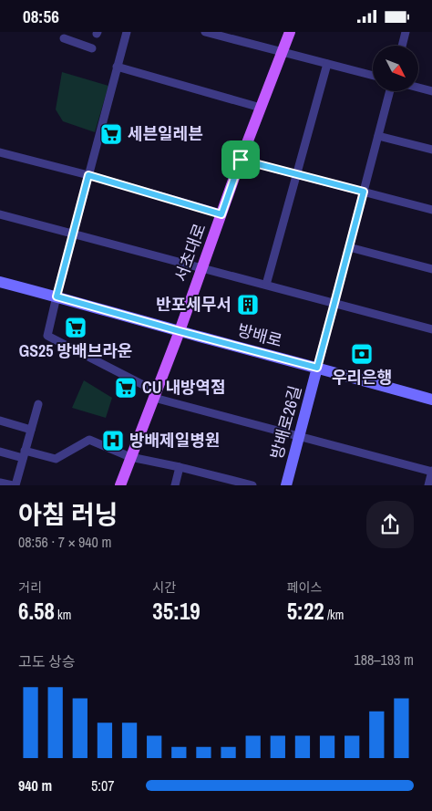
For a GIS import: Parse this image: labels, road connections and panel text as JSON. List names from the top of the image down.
{
  "streets": {
    "main road": ["서초대로", "방배로", "방배로26길"]
  },
  "crossings": [
    ["서초대로", "방배로"],
    ["방배로", "방배로26길"]
  ],
  "places": {
    "supermarket": ["세븐일레븐", "GS25 방배브라운", "CU 내방역점"],
    "building": ["반포세무서"],
    "bank": ["우리은행"],
    "hospital": ["방배제일병원"]
  },
  "north": "bottom right",
  "page": {
    "status": "08:56",
    "heading": ["아침 러닝", "08:56 · 7 × 940 m"],
    "stats": [
      ["거리", "6.58 km"],
      ["시간", "35:19"],
      ["페이스", "5:22 /km"]
    ],
    "chart": ["고도 상승", "188–193 m"],
    "list": [
      {
        "name": "940 m",
        "note": "5:07"
      }
    ]
  }
}
